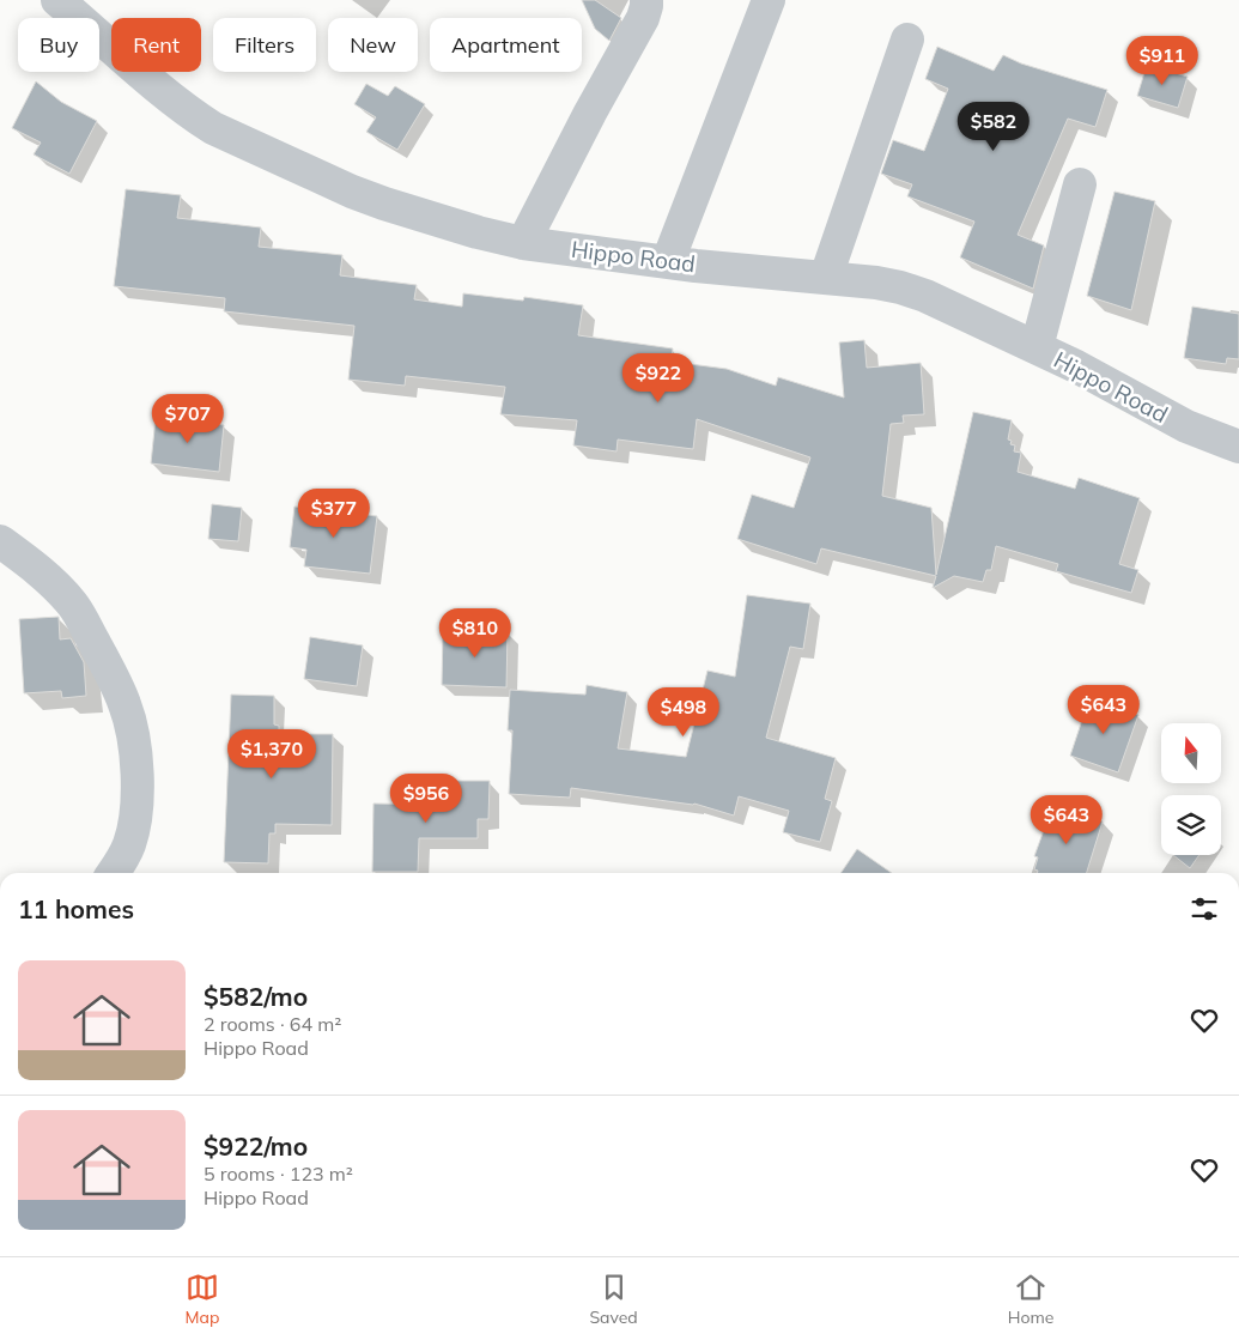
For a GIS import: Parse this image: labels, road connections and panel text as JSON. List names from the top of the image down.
{
  "streets": {
    "street": ["Hippo Road"]
  },
  "north": "top",
  "page": {
    "chip": [
      "Buy",
      "Rent",
      "Filters",
      "New",
      "Apartment"
    ],
    "price": [
      "$911",
      "$582",
      "$922",
      "$707",
      "$377",
      "$810",
      "$643",
      "$498",
      "$1,370",
      "$956",
      "$643"
    ],
    "heading": "11 homes",
    "list": [
      {
        "name": "$582/mo",
        "note": "2 rooms · 64 m² · Hippo Road"
      },
      {
        "name": "$922/mo",
        "note": "5 rooms · 123 m² · Hippo Road"
      }
    ],
    "tabs": ["Map", "Saved", "Home"]
  }
}
